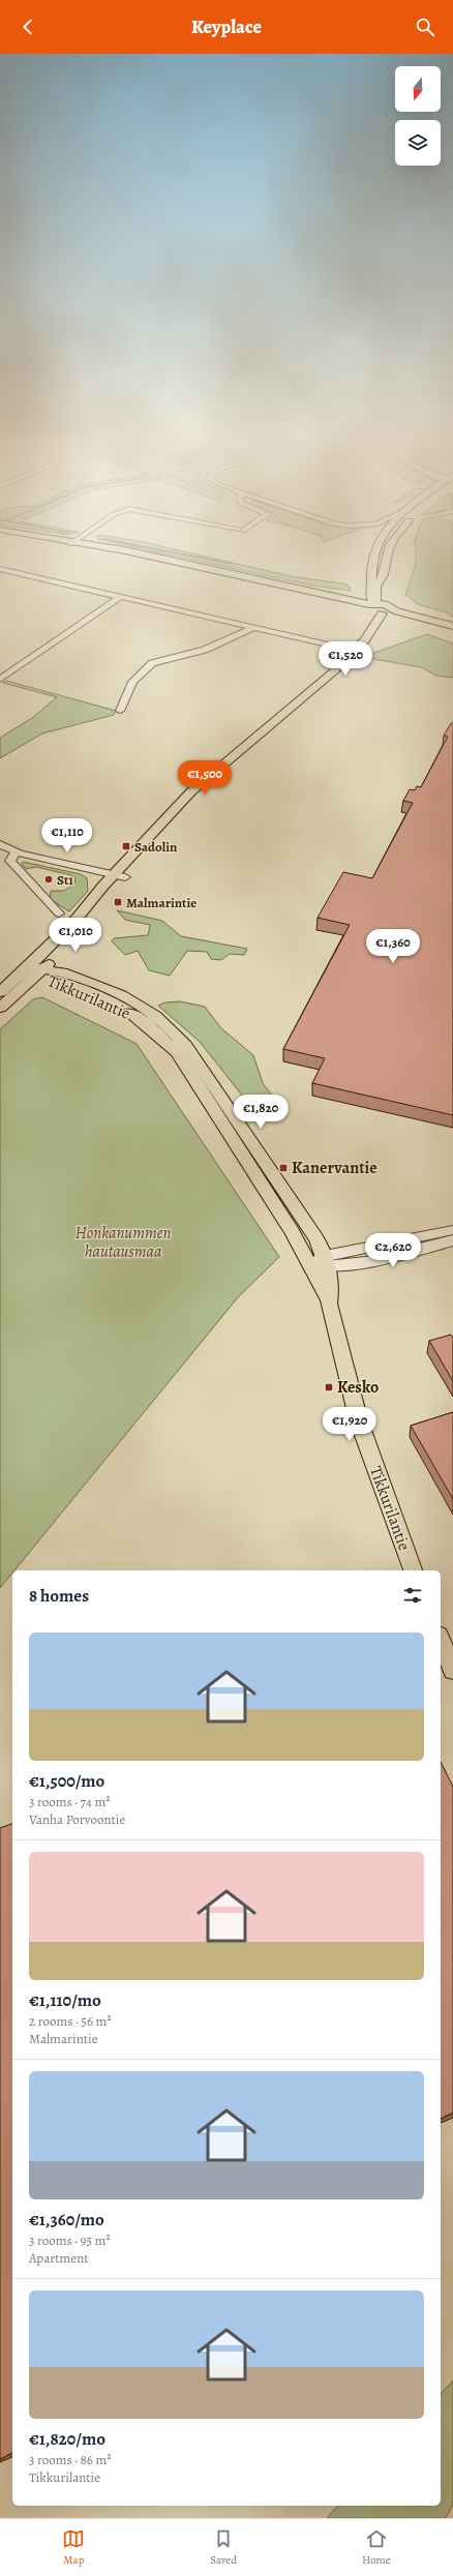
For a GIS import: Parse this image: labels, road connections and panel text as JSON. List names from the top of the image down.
{
  "streets": {
    "main road": ["Tikkurilantie"]
  },
  "parks": ["Honkanummen hautausmaa"],
  "places": {
    "transit": [
      "Sadolin",
      "Malmarintie",
      "Kanervantie",
      "Kesko"
    ],
    "other": ["St1"]
  },
  "north": "bottom",
  "page": {
    "header": "Keyplace",
    "price": [
      "€1,520",
      "€1,500",
      "€1,110",
      "€1,010",
      "€1,360",
      "€1,820",
      "€2,620",
      "€1,920"
    ],
    "heading": "8 homes",
    "list": [
      {
        "name": "€1,500/mo",
        "note": "3 rooms · 74 m² · Vanha Porvoontie"
      },
      {
        "name": "€1,110/mo",
        "note": "2 rooms · 56 m² · Malmarintie"
      },
      {
        "name": "€1,360/mo",
        "note": "3 rooms · 95 m² · Apartment"
      },
      {
        "name": "€1,820/mo",
        "note": "3 rooms · 86 m² · Tikkurilantie"
      }
    ],
    "tabs": ["Map", "Saved", "Home"]
  }
}
